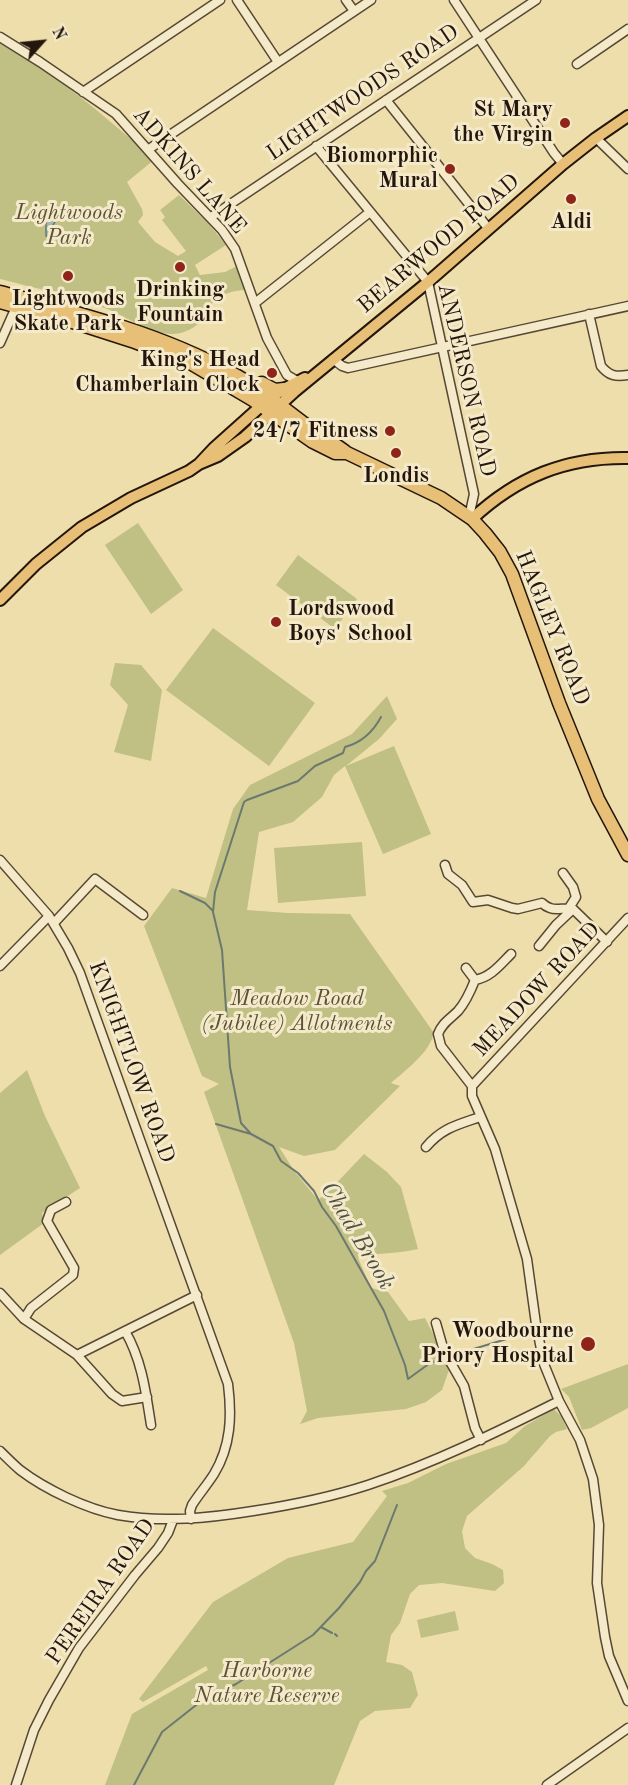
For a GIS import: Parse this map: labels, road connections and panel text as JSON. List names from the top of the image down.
{
  "streets": {
    "highway": ["HAGLEY ROAD"],
    "main road": ["BEARWOOD ROAD"],
    "street": [
      "LIGHTWOODS ROAD",
      "ADKINS LANE",
      "ANDERSON ROAD",
      "MEADOW ROAD",
      "KNIGHTLOW ROAD",
      "PEREIRA ROAD"
    ]
  },
  "crossings": [
    ["LIGHTWOODS ROAD", "ADKINS LANE"],
    ["LIGHTWOODS ROAD", "ANDERSON ROAD"],
    ["ADKINS LANE", "BEARWOOD ROAD"],
    ["BEARWOOD ROAD", "ANDERSON ROAD"],
    ["BEARWOOD ROAD", "HAGLEY ROAD"],
    ["ANDERSON ROAD", "HAGLEY ROAD"]
  ],
  "water": ["Chad Brook"],
  "parks": ["Lightwoods Park", "Meadow Road (Jubilee) Allotments", "Harborne Nature Reserve"],
  "places": [
    "St Mary the Virgin",
    "Biomorphic Mural",
    "Aldi",
    "Drinking Fountain",
    "Lightwoods Skate Park",
    "King's Head Chamberlain Clock",
    "24/7 Fitness",
    "Londis",
    "Lordswood Boys' School",
    "Woodbourne Priory Hospital"
  ],
  "north": "top right"
}
